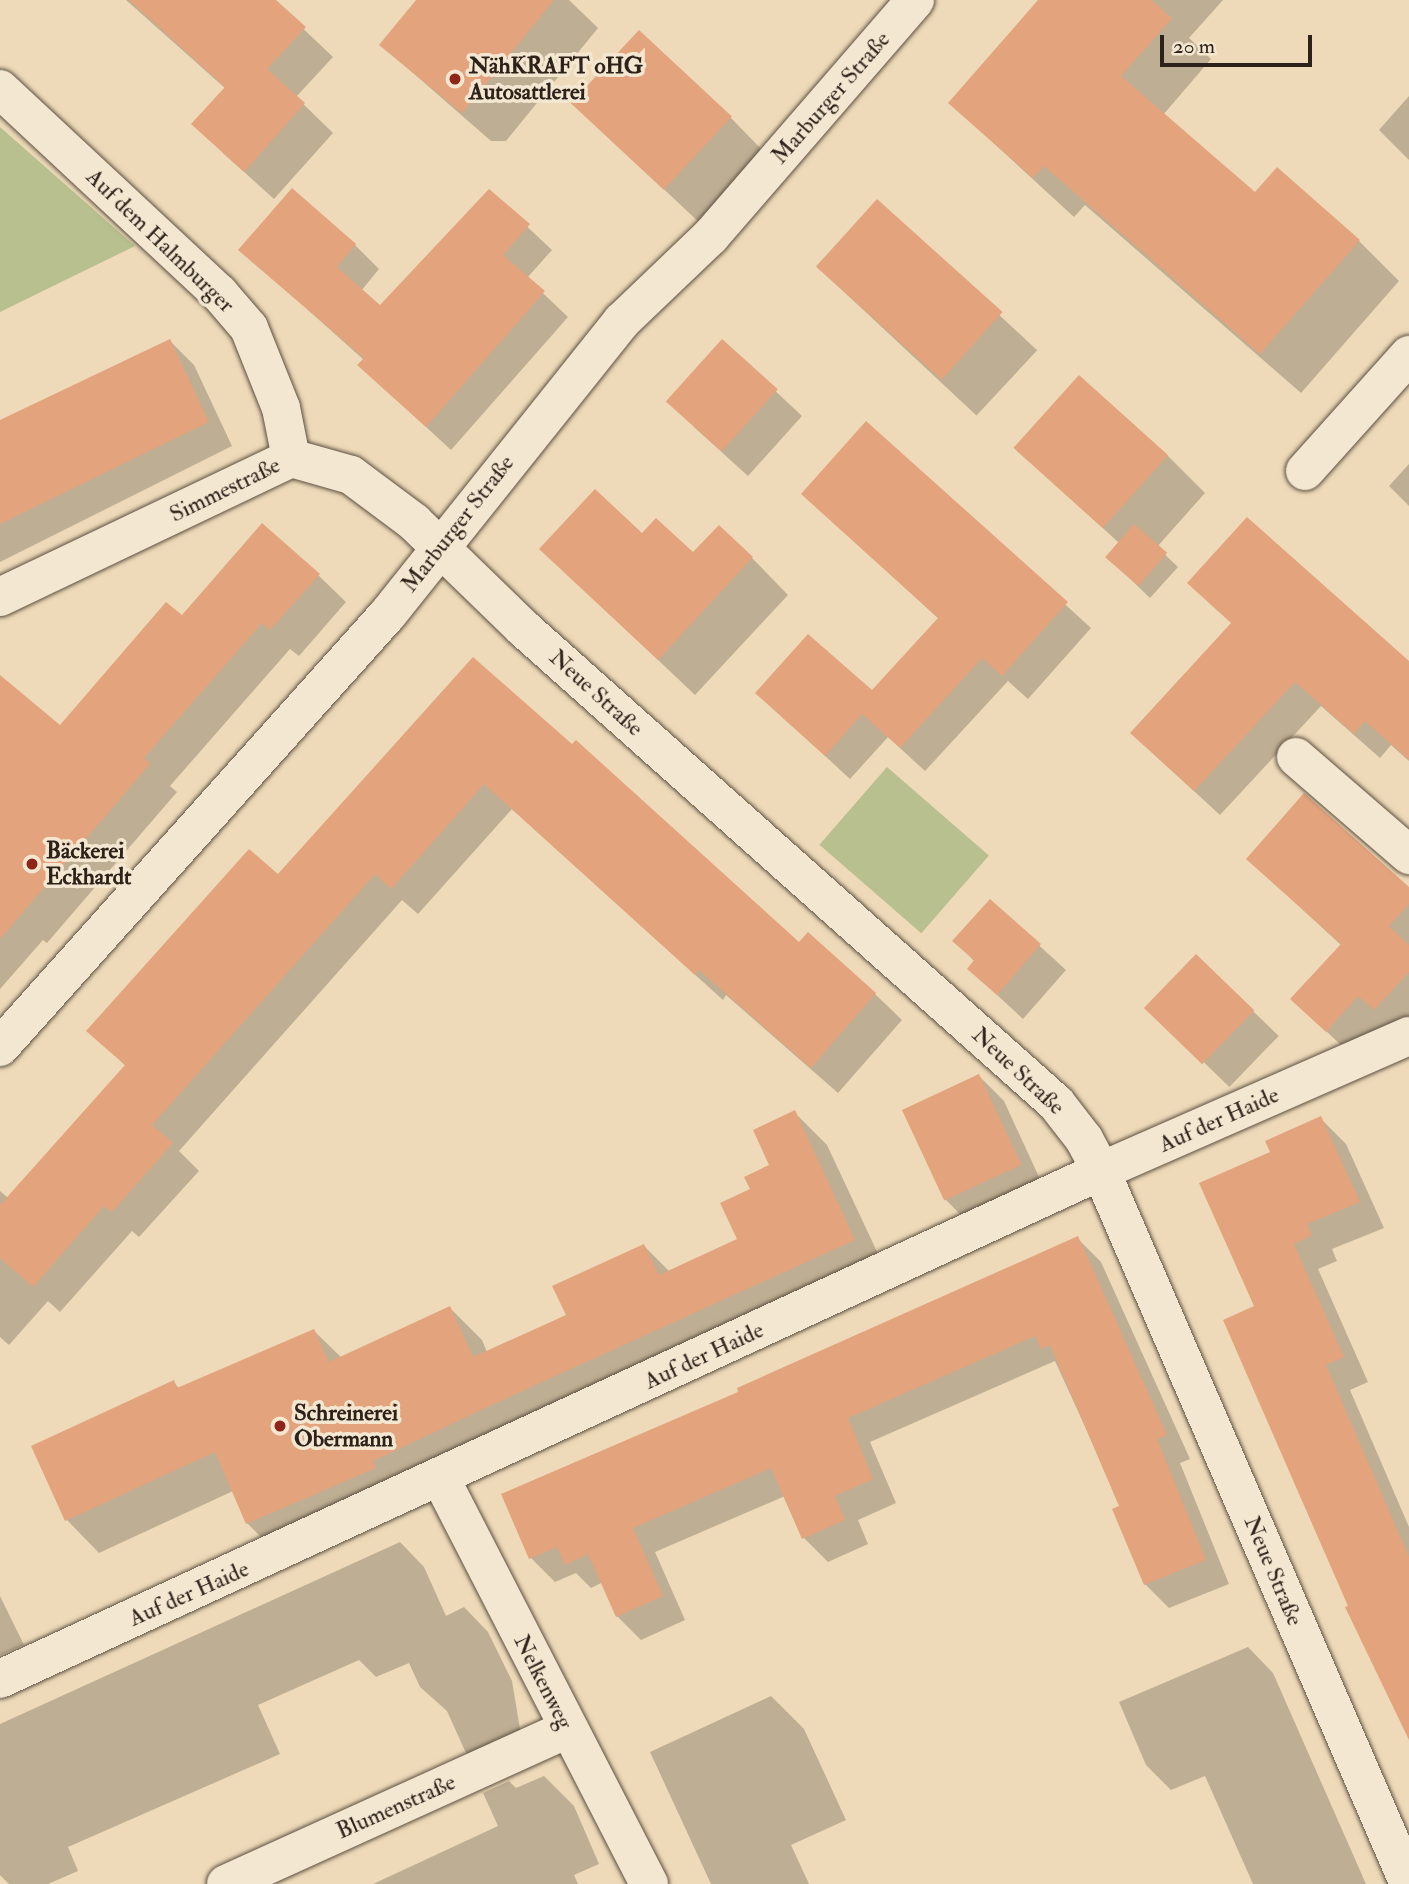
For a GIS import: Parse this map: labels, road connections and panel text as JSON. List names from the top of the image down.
{
  "streets": {
    "street": [
      "Marburger Straße",
      "Auf dem Halmburger",
      "Simmestraße",
      "Neue Straße",
      "Auf der Haide",
      "Nelkenweg",
      "Blumenstraße"
    ]
  },
  "crossings": [
    ["Marburger Straße", "Simmestraße"],
    ["Marburger Straße", "Neue Straße"],
    ["Auf dem Halmburger", "Simmestraße"],
    ["Simmestraße", "Neue Straße"],
    ["Neue Straße", "Auf der Haide"],
    ["Auf der Haide", "Nelkenweg"],
    ["Nelkenweg", "Blumenstraße"]
  ],
  "places": ["NähKRAFT oHG Autosattlerei", "Bäckerei Eckhardt", "Schreinerei Obermann"],
  "scale_bar": "20 m"
}
